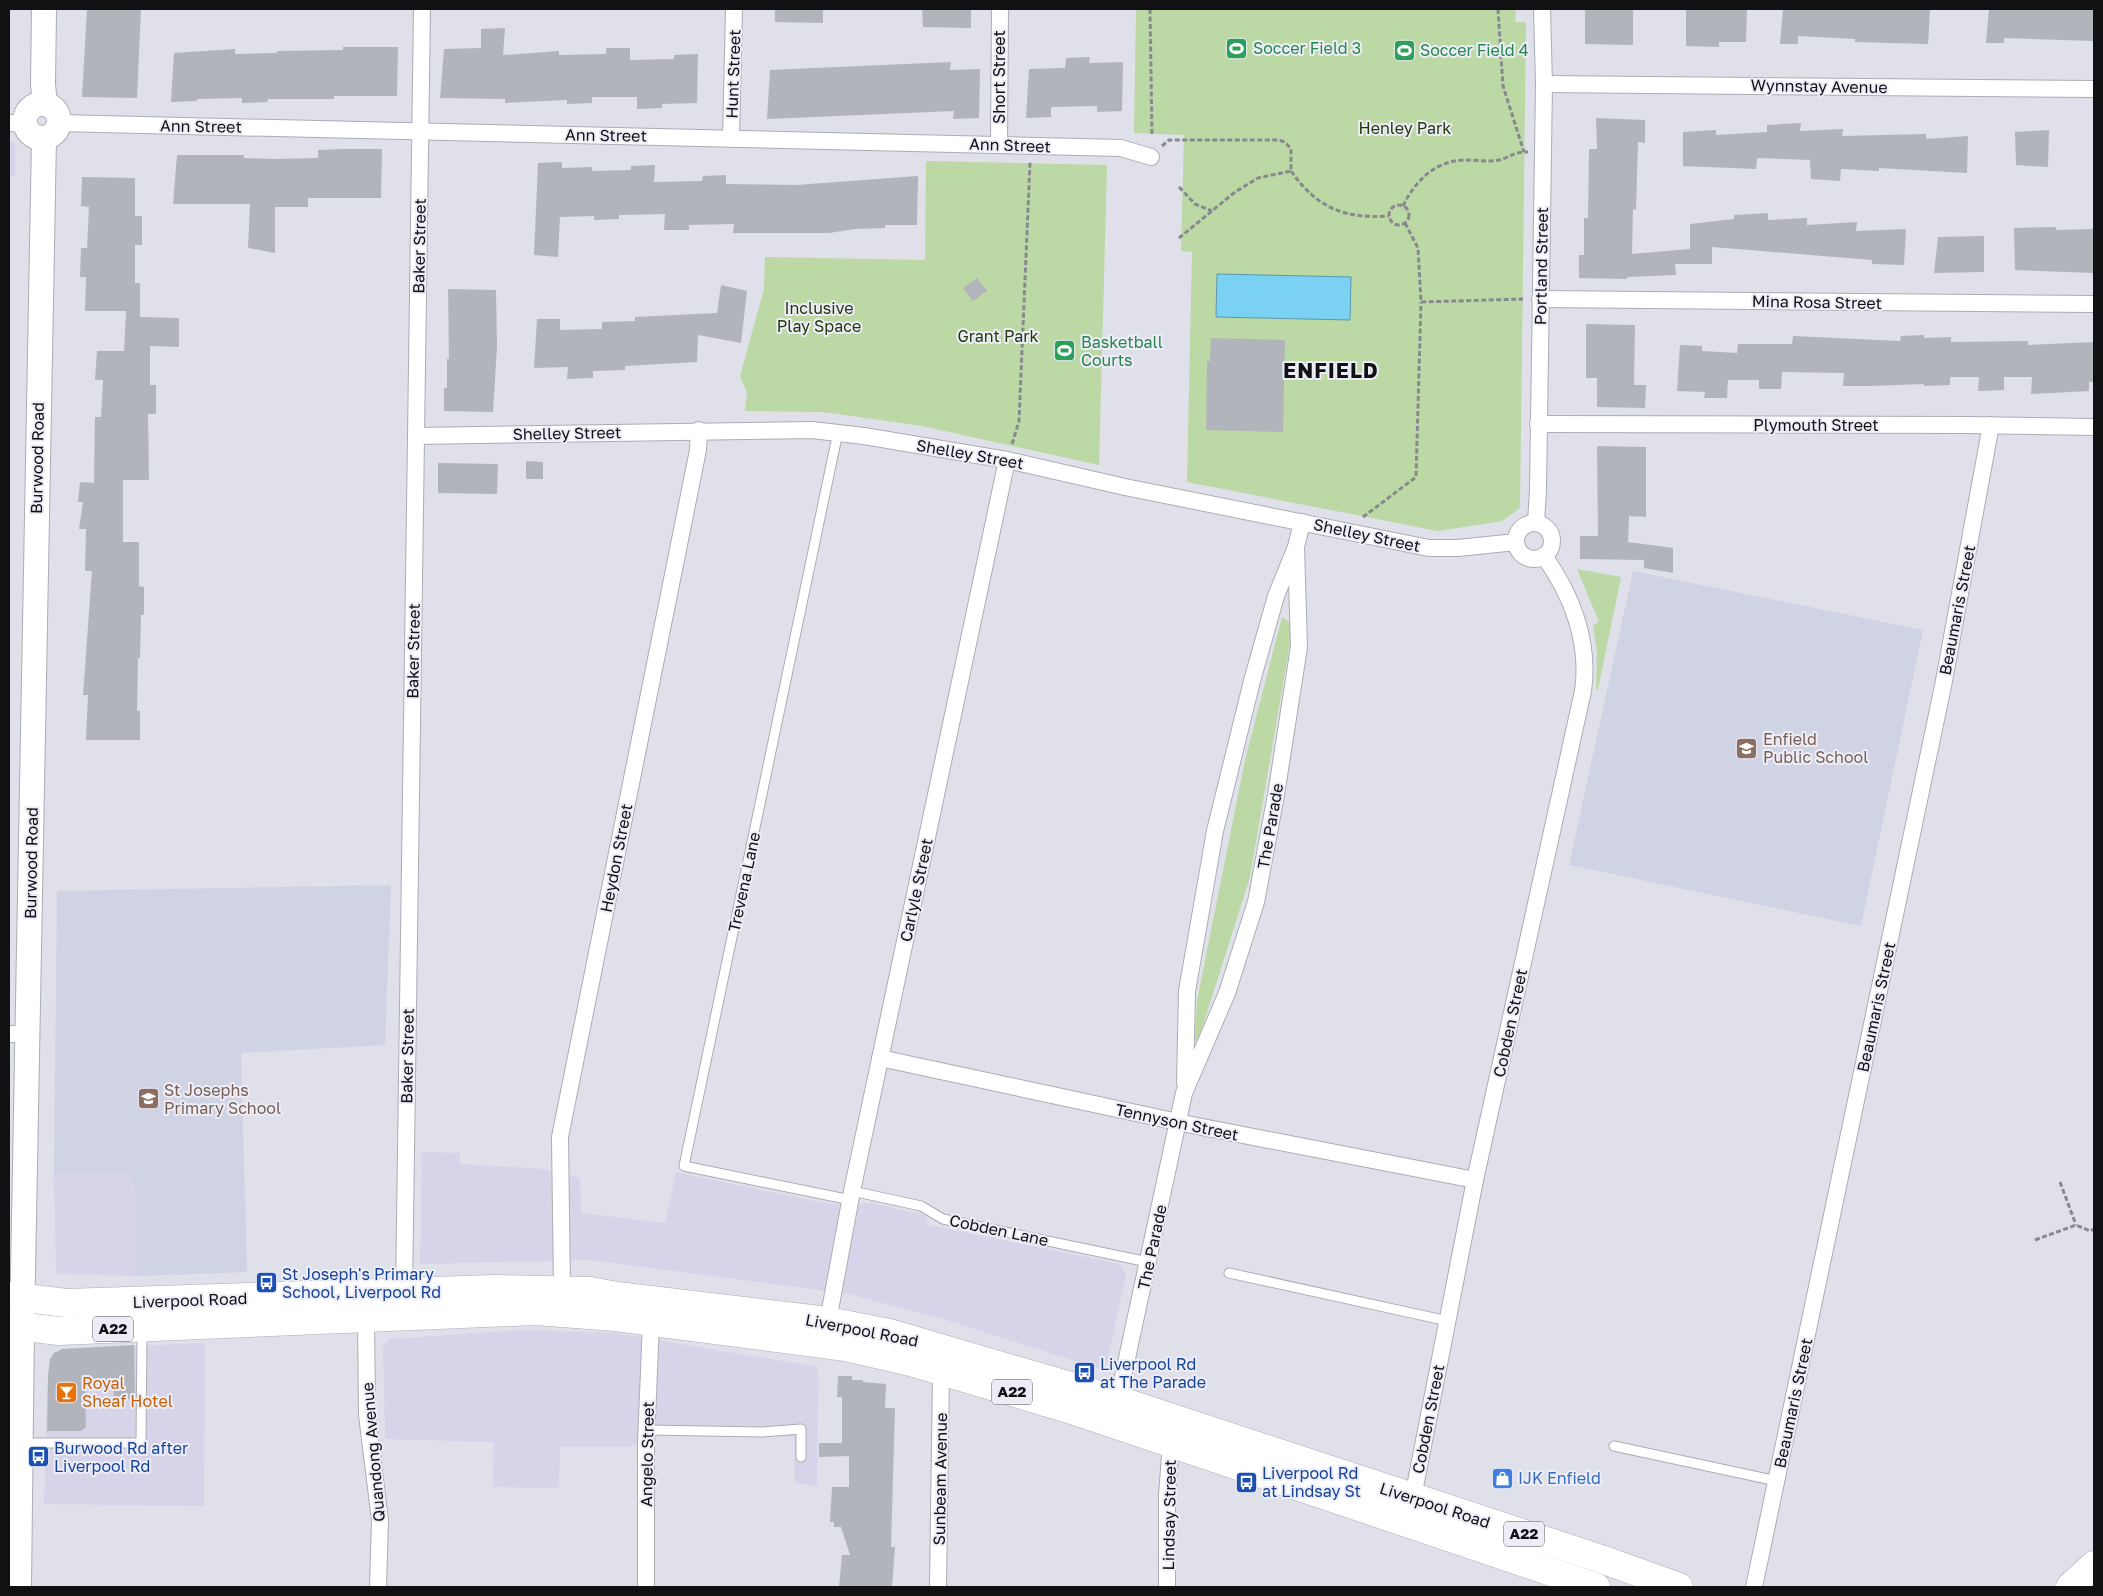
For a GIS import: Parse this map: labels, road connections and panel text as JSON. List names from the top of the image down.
{
  "streets": {
    "highway": ["Liverpool Road", "A22"],
    "main road": ["Burwood Road"],
    "street": [
      "Hunt Street",
      "Short Street",
      "Wynnstay Avenue",
      "Ann Street",
      "Baker Street",
      "Portland Street",
      "Mina Rosa Street",
      "Plymouth Street",
      "Shelley Street",
      "Beaumaris Street",
      "The Parade",
      "Heydon Street",
      "Carlyle Street",
      "Cobden Street",
      "Tennyson Street",
      "Quandong Avenue",
      "Angelo Street",
      "Sunbeam Avenue",
      "Lindsay Street"
    ],
    "lane": ["Trevena Lane", "Cobden Lane"]
  },
  "crossings": [
    ["Hunt Street", "Ann Street"],
    ["Short Street", "Ann Street"],
    ["Wynnstay Avenue", "Portland Street"],
    ["Ann Street", "Baker Street"],
    ["Ann Street", "Burwood Road"],
    ["Baker Street", "Shelley Street"],
    ["Baker Street", "Liverpool Road"],
    ["Portland Street", "Mina Rosa Street"],
    ["Portland Street", "Plymouth Street"],
    ["Portland Street", "Shelley Street"],
    ["Portland Street", "Cobden Street"],
    ["Plymouth Street", "Beaumaris Street"],
    ["Shelley Street", "The Parade"],
    ["Shelley Street", "Heydon Street"],
    ["Shelley Street", "Trevena Lane"],
    ["Shelley Street", "Carlyle Street"],
    ["Shelley Street", "Cobden Street"],
    ["Burwood Road", "Liverpool Road"],
    ["The Parade", "Tennyson Street"],
    ["The Parade", "Cobden Lane"],
    ["The Parade", "Liverpool Road"],
    ["Heydon Street", "Liverpool Road"],
    ["Trevena Lane", "Carlyle Street"],
    ["Trevena Lane", "Cobden Lane"],
    ["Carlyle Street", "Tennyson Street"],
    ["Carlyle Street", "Cobden Lane"],
    ["Carlyle Street", "Liverpool Road"],
    ["Cobden Street", "Tennyson Street"],
    ["Cobden Street", "Liverpool Road"],
    ["Liverpool Road", "Quandong Avenue"],
    ["Liverpool Road", "Angelo Street"],
    ["Liverpool Road", "Sunbeam Avenue"],
    ["Liverpool Road", "Lindsay Street"]
  ],
  "districts": ["ENFIELD"],
  "parks": ["Henley Park", "Inclusive Play Space", "Grant Park"],
  "places": {
    "sports": ["Soccer Field 3", "Soccer Field 4", "Basketball Courts"],
    "school or university": ["Enfield Public School", "St Josephs Primary School"],
    "bus stop": [
      "St Joseph's Primary School, Liverpool Rd",
      "Liverpool Rd at The Parade",
      "Burwood Rd after Liverpool Rd",
      "Liverpool Rd at Lindsay St"
    ],
    "bar": ["Royal Sheaf Hotel"],
    "shop": ["IJK Enfield"]
  }
}
